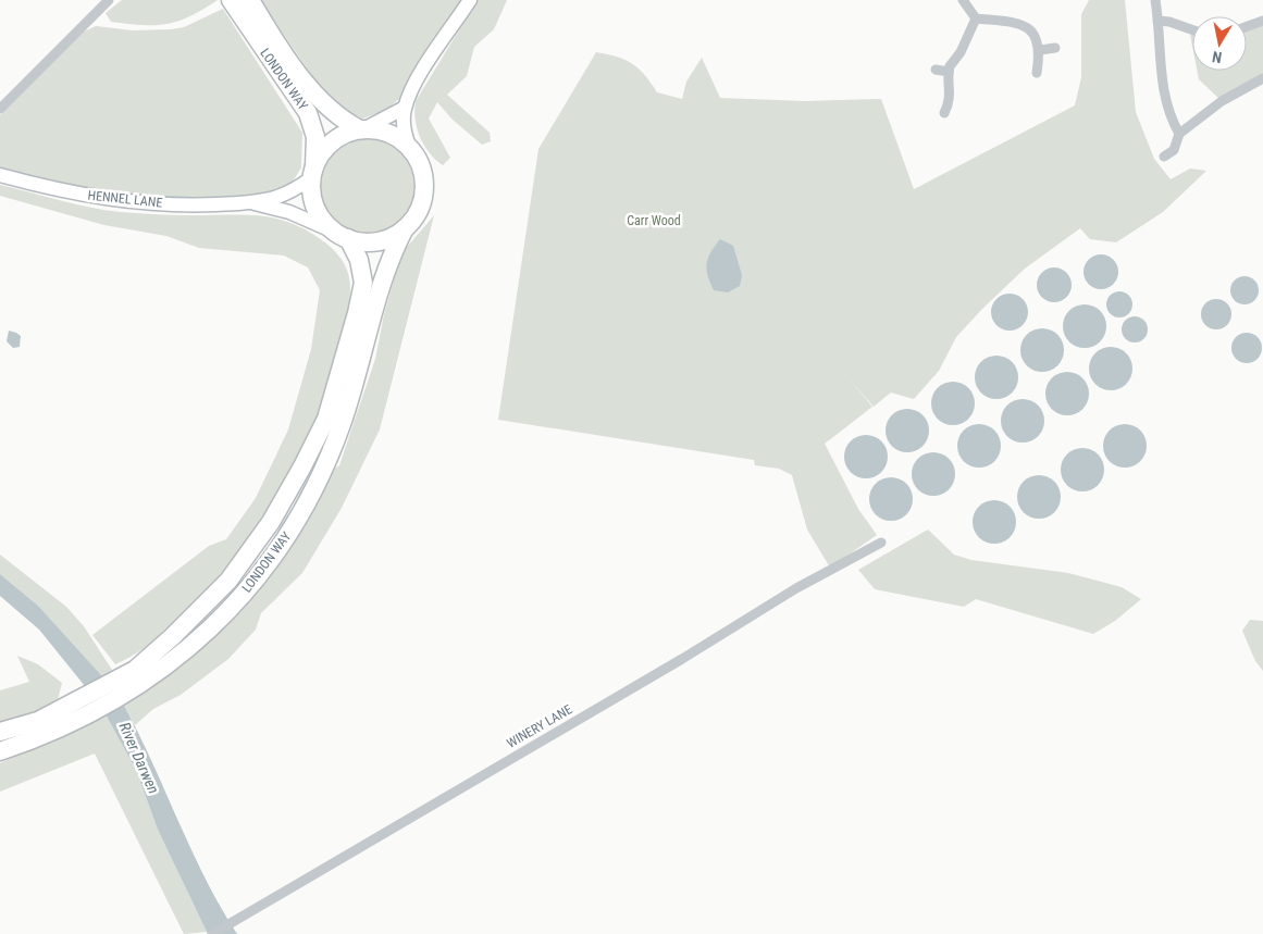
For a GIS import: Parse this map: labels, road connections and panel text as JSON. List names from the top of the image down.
{
  "streets": {
    "highway": ["LONDON WAY"],
    "main road": ["HENNEL LANE"],
    "street": ["WINERY LANE"]
  },
  "crossings": [
    ["LONDON WAY", "HENNEL LANE"]
  ],
  "water": ["River Darwen"],
  "parks": ["Carr Wood"],
  "north": "bottom"
}
